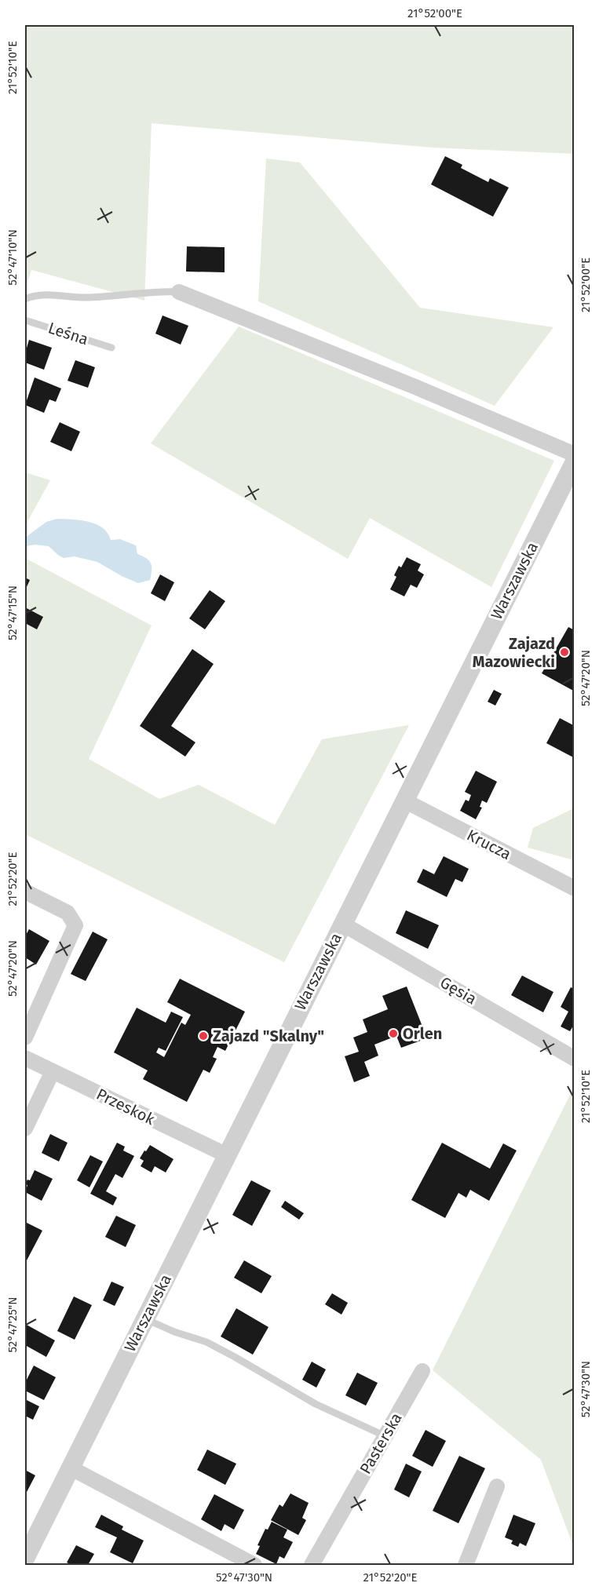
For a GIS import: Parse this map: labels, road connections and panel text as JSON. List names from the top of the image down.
{
  "streets": {
    "street": [
      "Warszawska",
      "Krucza",
      "Gęsia",
      "Przeskok",
      "Pasterska"
    ],
    "lane": ["Leśna"]
  },
  "crossings": [
    ["Warszawska", "Krucza"],
    ["Warszawska", "Gęsia"],
    ["Warszawska", "Przeskok"]
  ],
  "places": ["Zajazd Mazowiecki", "Orlen", "Zajazd \"Skalny\""],
  "coordinates": [
    "21°52'00\"E",
    "21°52'10\"E",
    "52°47'10\"N",
    "52°47'15\"N",
    "52°47'20\"N",
    "21°52'20\"E",
    "52°47'25\"N",
    "52°47'30\"N"
  ]
}
